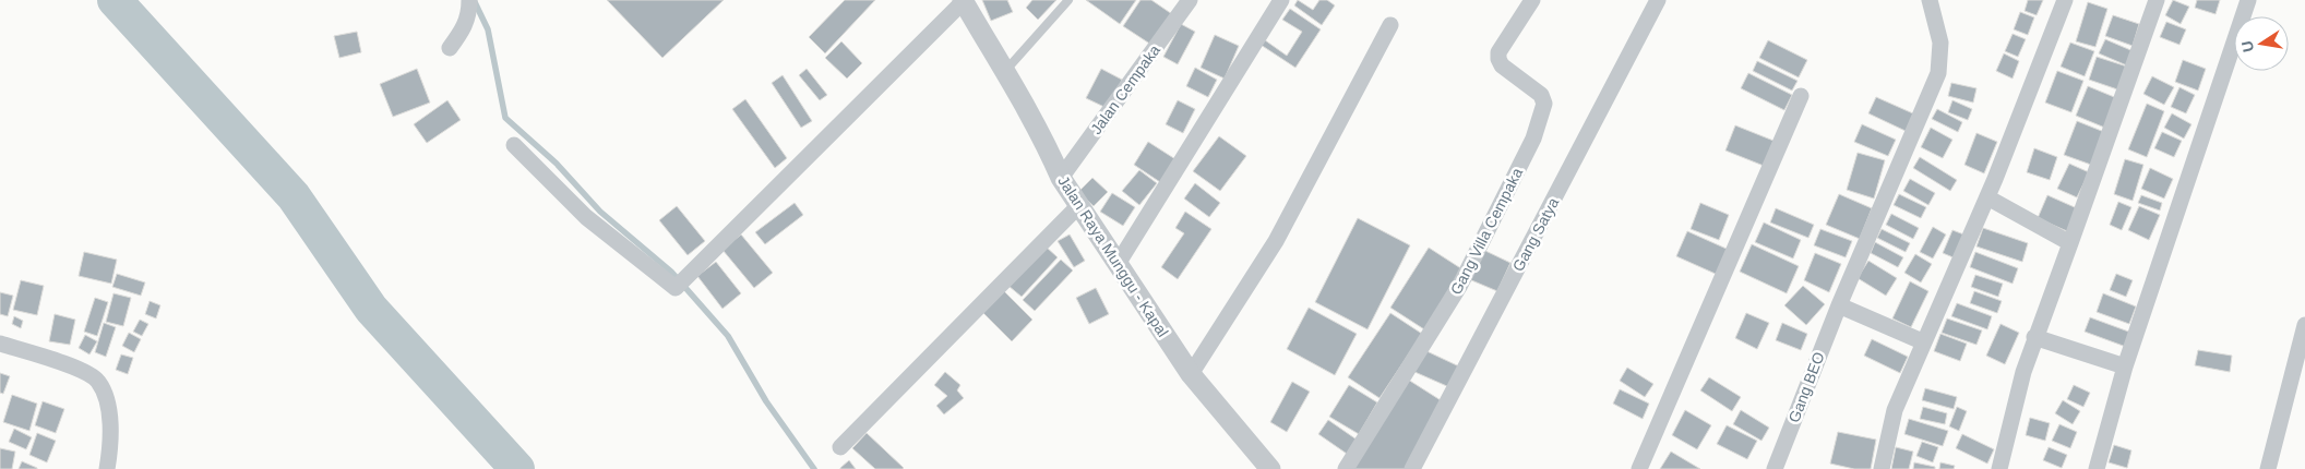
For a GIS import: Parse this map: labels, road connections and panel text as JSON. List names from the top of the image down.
{
  "streets": {
    "street": [
      "Jalan Cempaka",
      "Gang Villa Cempaka",
      "Gang Satya",
      "Jalan Raya Munggu - Kapal",
      "Gang BEO"
    ]
  },
  "crossings": [
    ["Jalan Cempaka", "Jalan Raya Munggu - Kapal"]
  ],
  "north": "left"
}
